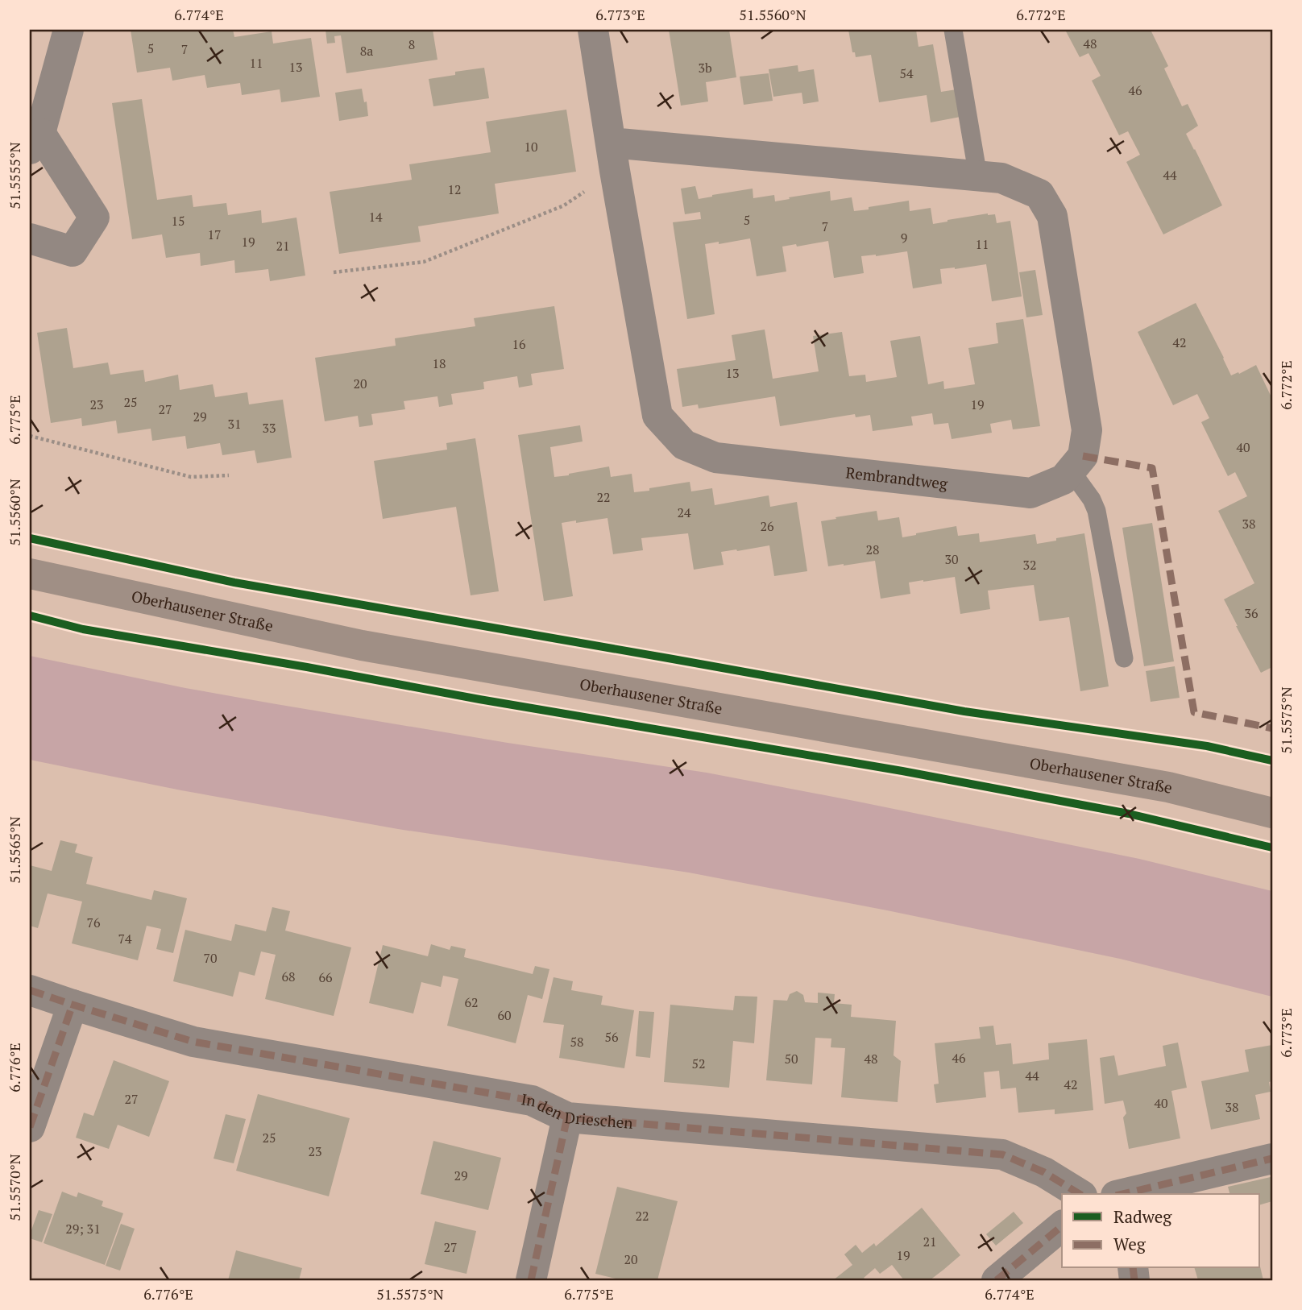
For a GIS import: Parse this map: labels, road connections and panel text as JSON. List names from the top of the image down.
{
  "streets": {
    "main road": ["Oberhausener Straße"],
    "street": ["Rembrandtweg", "In den Drieschen"]
  },
  "house_numbers": [
    "48",
    "8",
    "5",
    "7",
    "8a",
    "11",
    "13",
    "3b",
    "54",
    "46",
    "10",
    "44",
    "12",
    "14",
    "5",
    "15",
    "7",
    "17",
    "9",
    "19",
    "11",
    "21",
    "42",
    "16",
    "18",
    "13",
    "20",
    "25",
    "23",
    "19",
    "27",
    "29",
    "31",
    "33",
    "40",
    "22",
    "24",
    "38",
    "26",
    "28",
    "30",
    "32",
    "36",
    "76",
    "74",
    "70",
    "68",
    "66",
    "62",
    "60",
    "56",
    "58",
    "46",
    "50",
    "48",
    "52",
    "44",
    "42",
    "27",
    "40",
    "38",
    "25",
    "23",
    "29",
    "22",
    "29; 31",
    "21",
    "27",
    "19",
    "20"
  ],
  "legend": ["Radweg", "Weg"],
  "coordinates": [
    "6.774°E",
    "6.773°E",
    "51.5560°N",
    "6.772°E",
    "51.5555°N",
    "6.775°E",
    "51.5575°N",
    "51.5565°N",
    "6.776°E",
    "51.5570°N"
  ]
}
